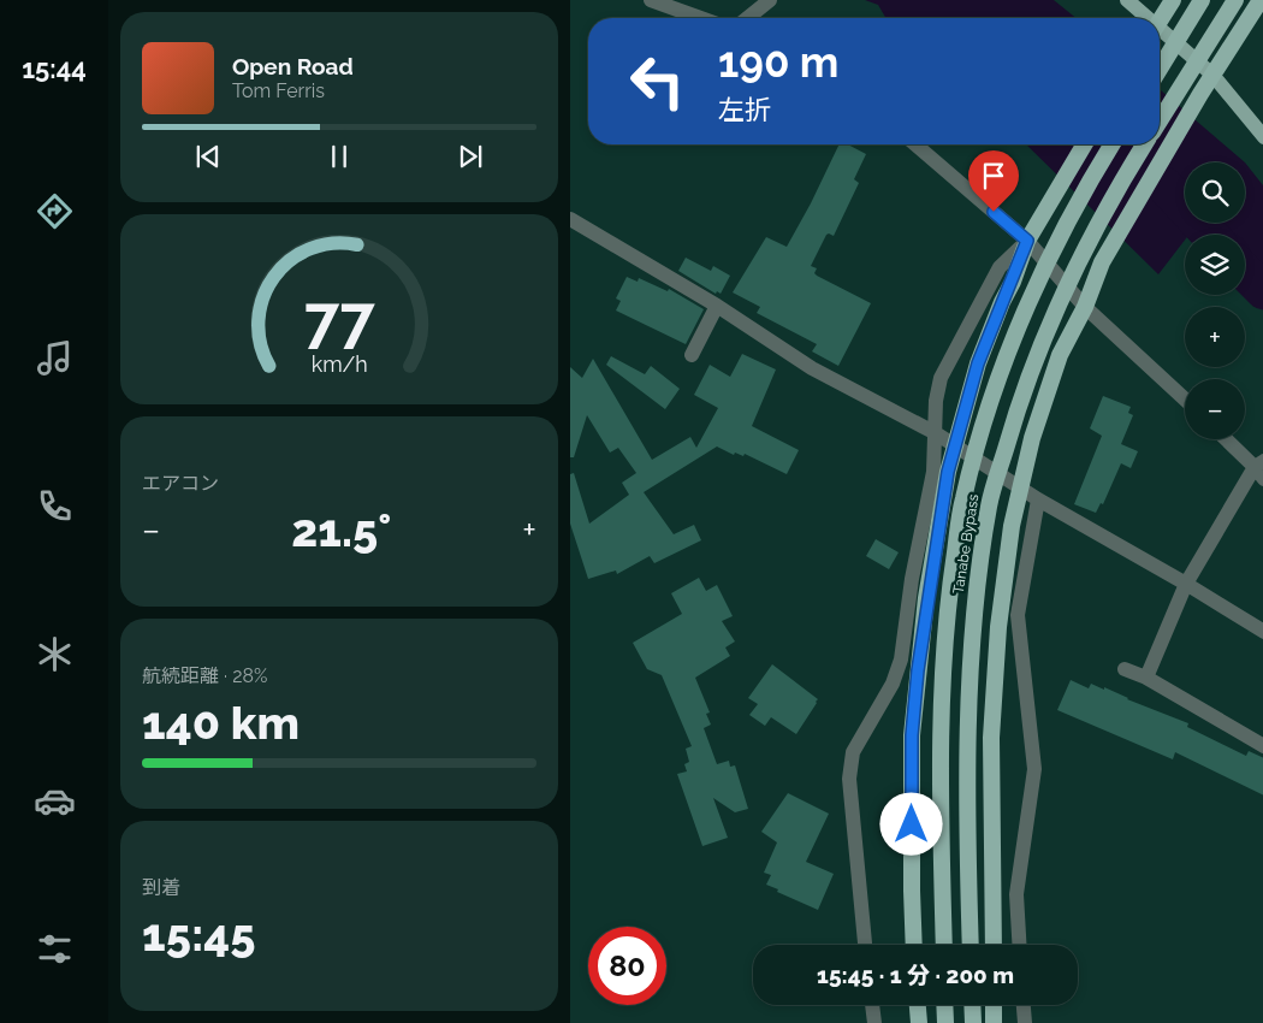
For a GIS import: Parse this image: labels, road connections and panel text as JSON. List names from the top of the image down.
{
  "streets": {
    "highway": ["Tanabe Bypass"]
  },
  "page": {
    "tabs": "15:44",
    "turn": ["190 m", "左折"],
    "song": ["Open Road", "Tom Ferris"],
    "map_buttons": ["+", "−"],
    "tile": [
      "エアコン",
      ["航続距離 · 28%", "140 km"],
      ["到着", "15:45"]
    ],
    "heat": ["−", "21.5°", "+"],
    "limit": "80",
    "trip": "15:45 · 1 分 · 200 m",
    "gauge": ["77", "km/h"]
  }
}
